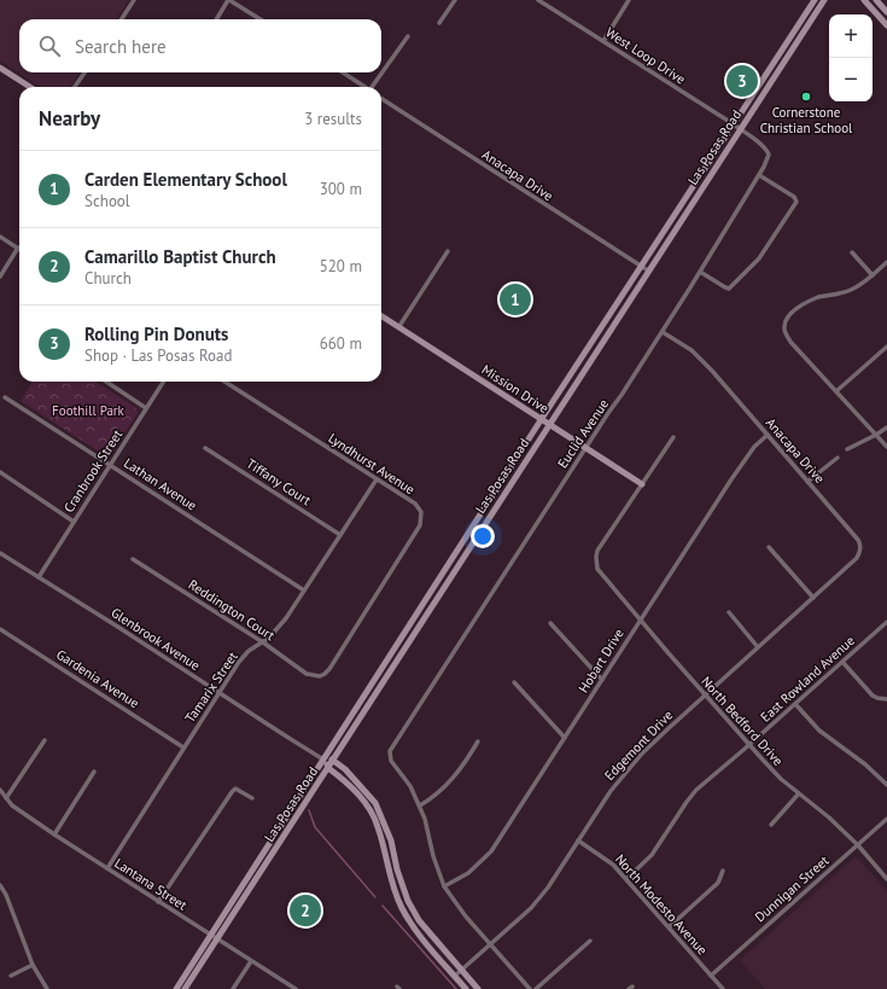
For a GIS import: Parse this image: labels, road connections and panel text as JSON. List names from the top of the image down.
{
  "streets": {
    "main road": ["Las Posas Road", "Mission Drive"],
    "street": [
      "West Loop Drive",
      "Anacapa Drive",
      "Euclid Avenue",
      "Lyndhurst Avenue",
      "Cranbrook Street",
      "Tiffany Court",
      "Lathan Avenue",
      "Reddington Court",
      "Glenbrook Avenue",
      "Hobart Drive",
      "Gardenia Avenue",
      "East Rowland Avenue",
      "Tamarix Street",
      "North Bedford Drive",
      "Edgemont Drive",
      "Lantana Street",
      "Dunnigan Street",
      "North Modesto Avenue"
    ]
  },
  "crossings": [
    ["West Loop Drive", "Las Posas Road"],
    ["West Loop Drive", "Euclid Avenue"],
    ["Las Posas Road", "Anacapa Drive"],
    ["Las Posas Road", "Mission Drive"],
    ["Las Posas Road", "Euclid Avenue"],
    ["Las Posas Road", "Glenbrook Avenue"],
    ["Las Posas Road", "Lantana Street"],
    ["Anacapa Drive", "Euclid Avenue"],
    ["Anacapa Drive", "Hobart Drive"],
    ["Anacapa Drive", "Edgemont Drive"],
    ["Mission Drive", "Euclid Avenue"],
    ["Mission Drive", "North Bedford Drive"],
    ["Lyndhurst Avenue", "Reddington Court"],
    ["Lyndhurst Avenue", "Tamarix Street"],
    ["Cranbrook Street", "Lathan Avenue"],
    ["Cranbrook Street", "Glenbrook Avenue"],
    ["Tiffany Court", "Tamarix Street"],
    ["Lathan Avenue", "Tamarix Street"],
    ["Reddington Court", "Tamarix Street"],
    ["Glenbrook Avenue", "Tamarix Street"],
    ["Hobart Drive", "North Bedford Drive"],
    ["Gardenia Avenue", "Tamarix Street"],
    ["East Rowland Avenue", "North Bedford Drive"],
    ["East Rowland Avenue", "North Modesto Avenue"],
    ["Tamarix Street", "Lantana Street"],
    ["North Bedford Drive", "Edgemont Drive"],
    ["North Bedford Drive", "Dunnigan Street"],
    ["Edgemont Drive", "North Modesto Avenue"],
    ["Dunnigan Street", "North Modesto Avenue"]
  ],
  "parks": ["Foothill Park"],
  "places": ["Cornerstone Christian School"],
  "page": {
    "map_buttons": ["+", "−"],
    "search": "Search here",
    "pins": ["3", "1", "2"],
    "heading": ["Nearby", "3 results"],
    "list": [
      {
        "mark": "1",
        "name": "Carden Elementary School",
        "note": "School",
        "value": "300 m"
      },
      {
        "mark": "2",
        "name": "Camarillo Baptist Church",
        "note": "Church",
        "value": "520 m"
      },
      {
        "mark": "3",
        "name": "Rolling Pin Donuts",
        "note": "Shop · Las Posas Road",
        "value": "660 m"
      }
    ]
  }
}
